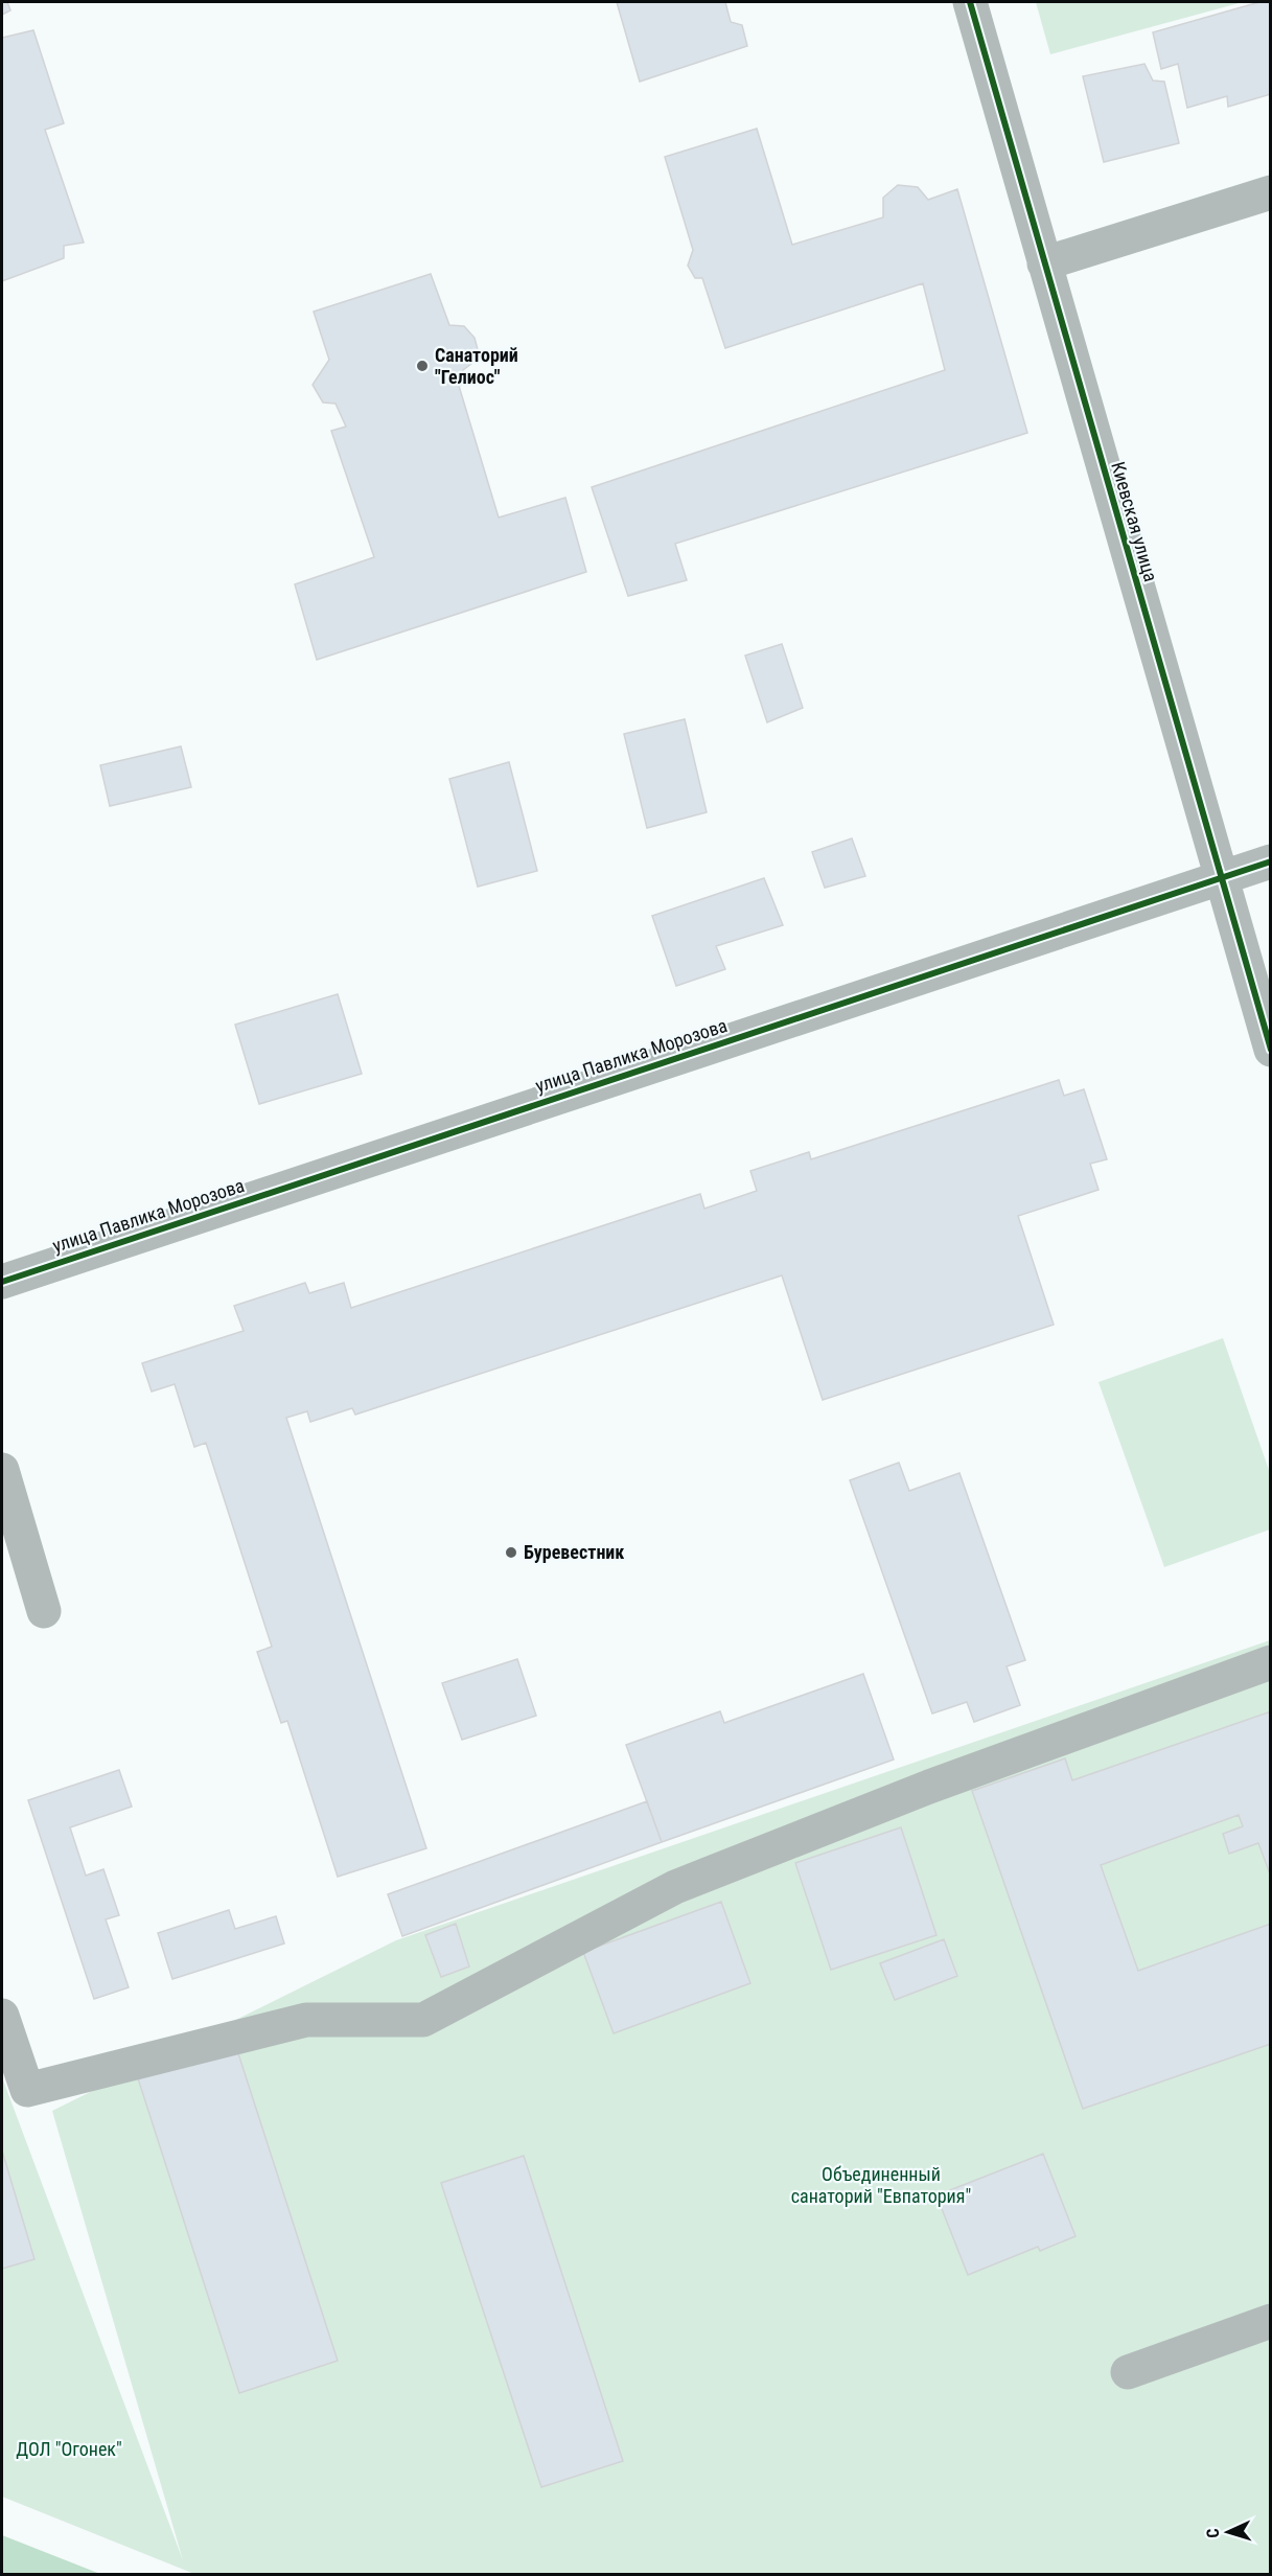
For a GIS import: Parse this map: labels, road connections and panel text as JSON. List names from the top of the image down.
{
  "streets": {
    "street": ["Киевская улица", "улица Павлика Морозова"]
  },
  "crossings": [
    ["Киевская улица", "улица Павлика Морозова"]
  ],
  "parks": ["Объединенный санаторий \"Евпатория\"", "ДОЛ \"Огонек\""],
  "places": ["Санаторий \"Гелиос\"", "Буревестник"],
  "north": "left"
}
